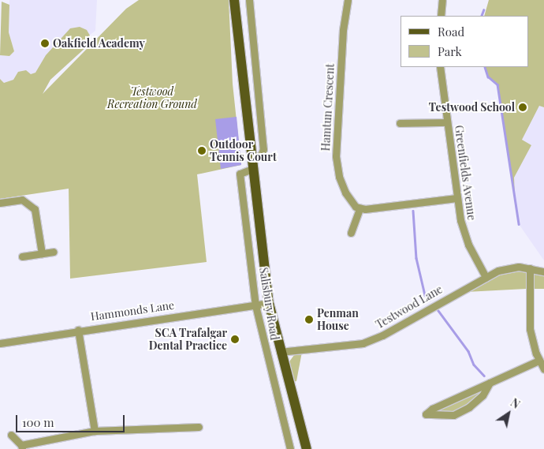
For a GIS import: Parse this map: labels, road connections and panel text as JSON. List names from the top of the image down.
{
  "streets": {
    "main road": ["Salisbury Road"],
    "street": [
      "Hamtun Crescent",
      "Greenfields Avenue",
      "Testwood Lane",
      "Hammonds Lane"
    ]
  },
  "crossings": [
    ["Greenfields Avenue", "Testwood Lane"],
    ["Salisbury Road", "Testwood Lane"],
    ["Salisbury Road", "Hammonds Lane"]
  ],
  "parks": ["Testwood Recreation Ground"],
  "places": [
    "Oakfield Academy",
    "Testwood School",
    "Outdoor Tennis Court",
    "Penman House",
    "SCA Trafalgar Dental Practice"
  ],
  "legend": ["Road", "Park"],
  "scale_bar": "100 m",
  "north": "top right"
}
